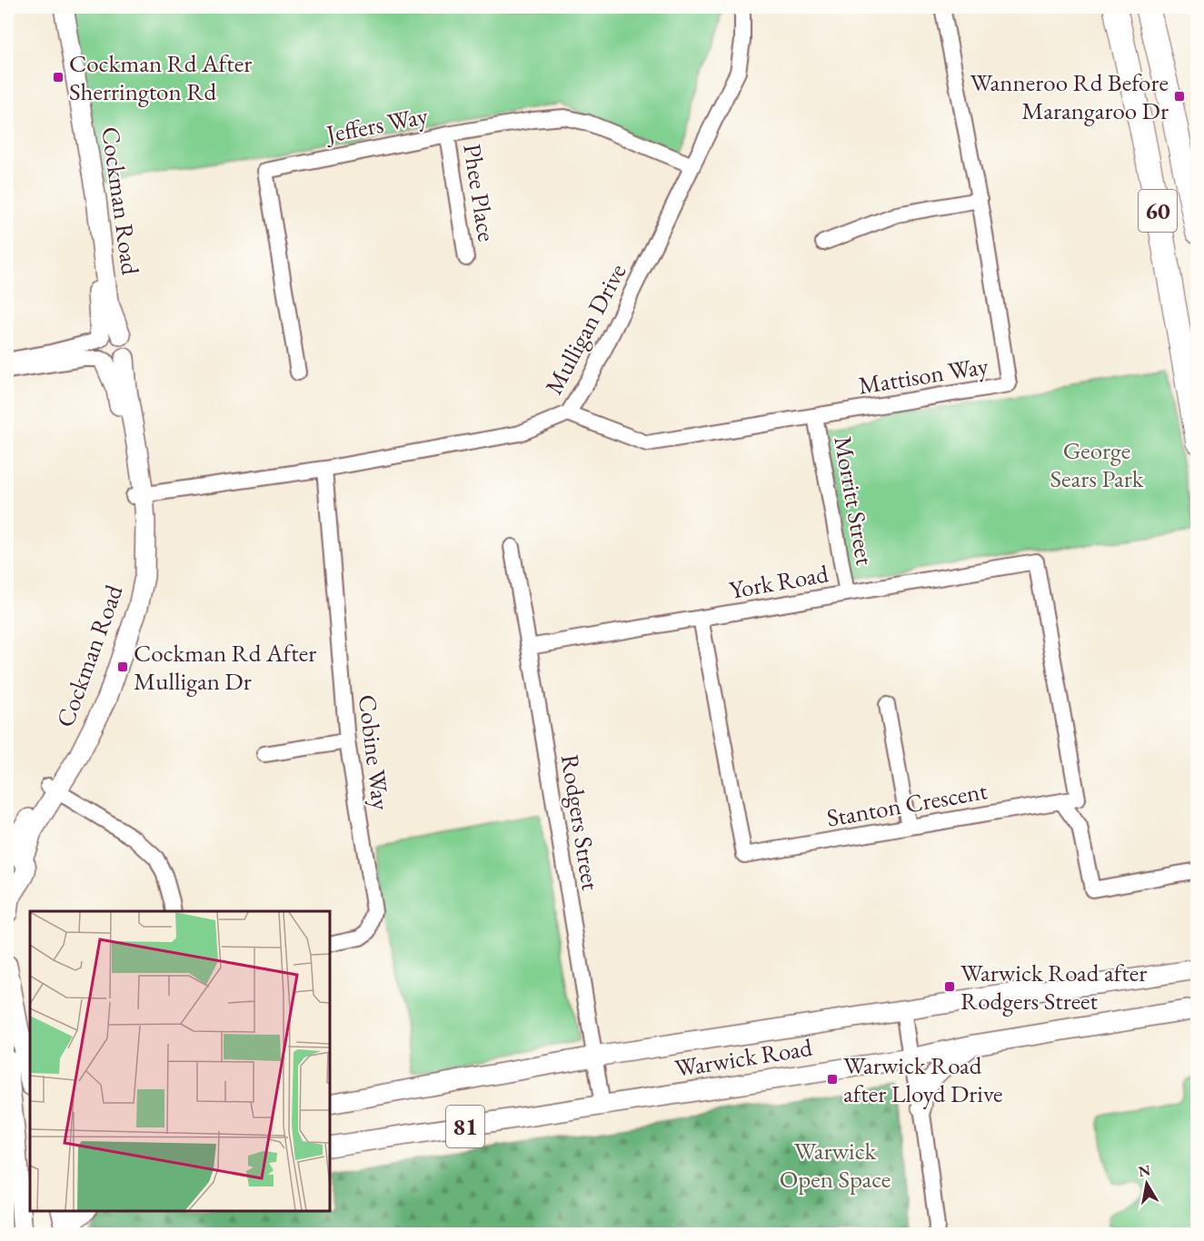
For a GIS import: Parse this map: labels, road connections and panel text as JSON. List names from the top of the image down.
{
  "streets": {
    "highway": ["60"],
    "main road": ["Cockman Road", "Warwick Road", "81"],
    "street": [
      "Jeffers Way",
      "Phee Place",
      "Mulligan Drive",
      "Mattison Way",
      "Morritt Street",
      "York Road",
      "Cobine Way",
      "Stanton Crescent",
      "Rodgers Street"
    ]
  },
  "crossings": [
    ["Jeffers Way", "Phee Place"],
    ["Jeffers Way", "Mulligan Drive"],
    ["Cockman Road", "Mulligan Drive"],
    ["Mulligan Drive", "Mattison Way"],
    ["Mulligan Drive", "Cobine Way"],
    ["Mattison Way", "Morritt Street"],
    ["Morritt Street", "York Road"],
    ["York Road", "Stanton Crescent"],
    ["York Road", "Rodgers Street"],
    ["Rodgers Street", "Warwick Road"]
  ],
  "parks": ["George Sears Park", "Warwick Open Space"],
  "places": {
    "transit": [
      "Cockman Rd After Sherrington Rd",
      "Wanneroo Rd Before Marangaroo Dr",
      "Cockman Rd After Mulligan Dr",
      "Warwick Road after Rodgers Street",
      "Warwick Road after Lloyd Drive"
    ]
  },
  "north": "top"
}
